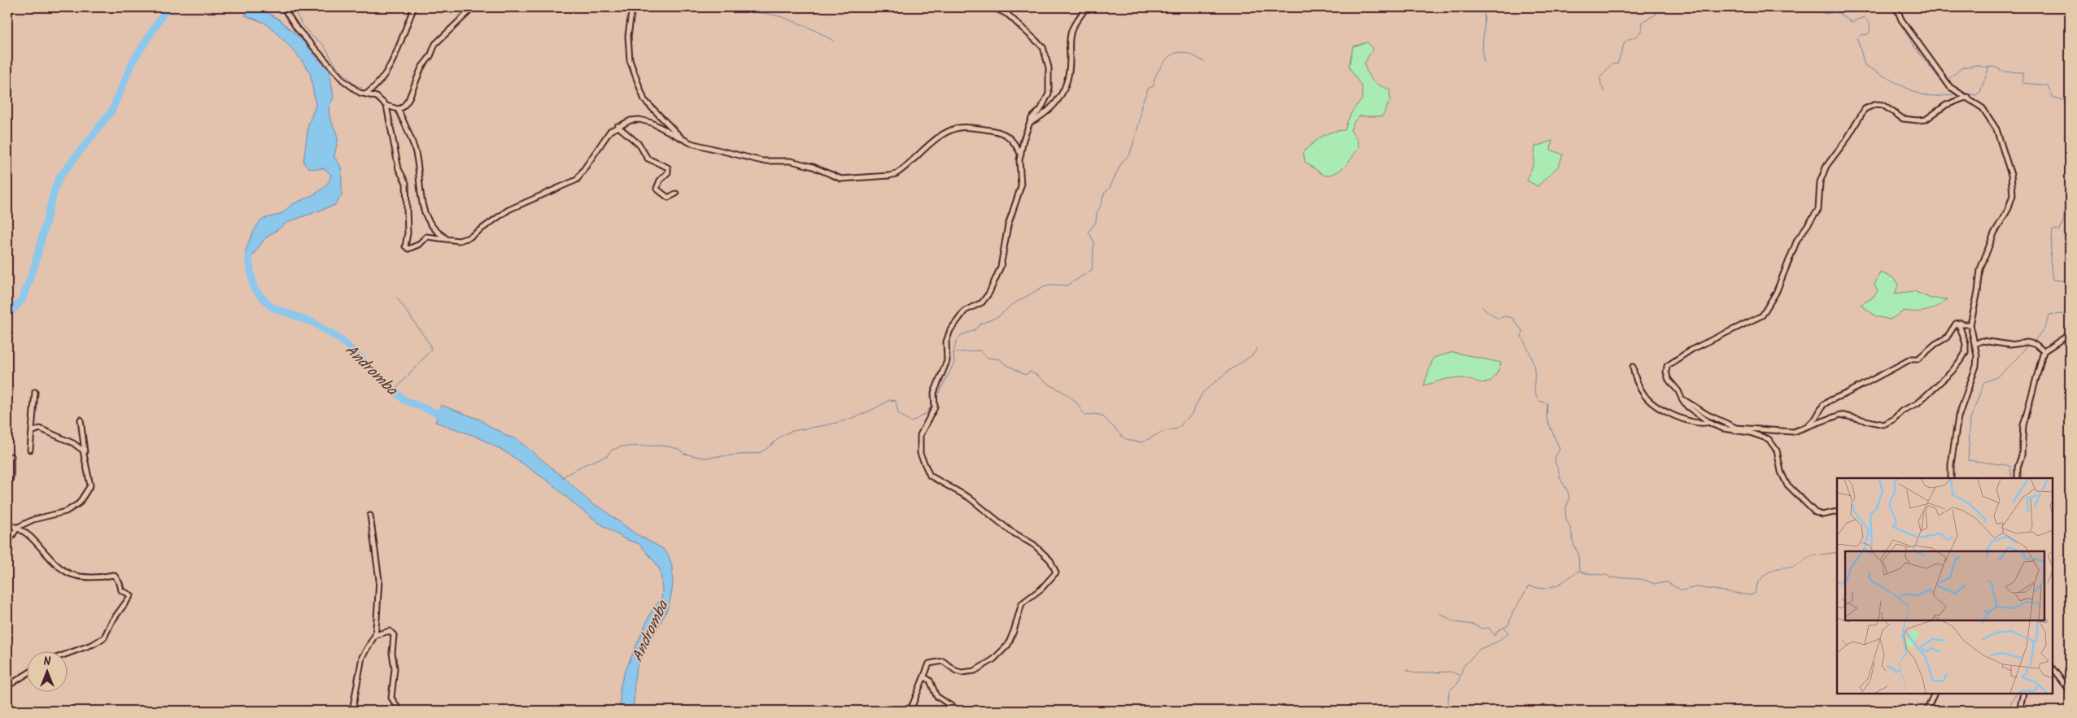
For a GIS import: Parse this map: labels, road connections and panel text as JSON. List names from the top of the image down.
{
  "water": ["Andromba"],
  "north": "top"
}
